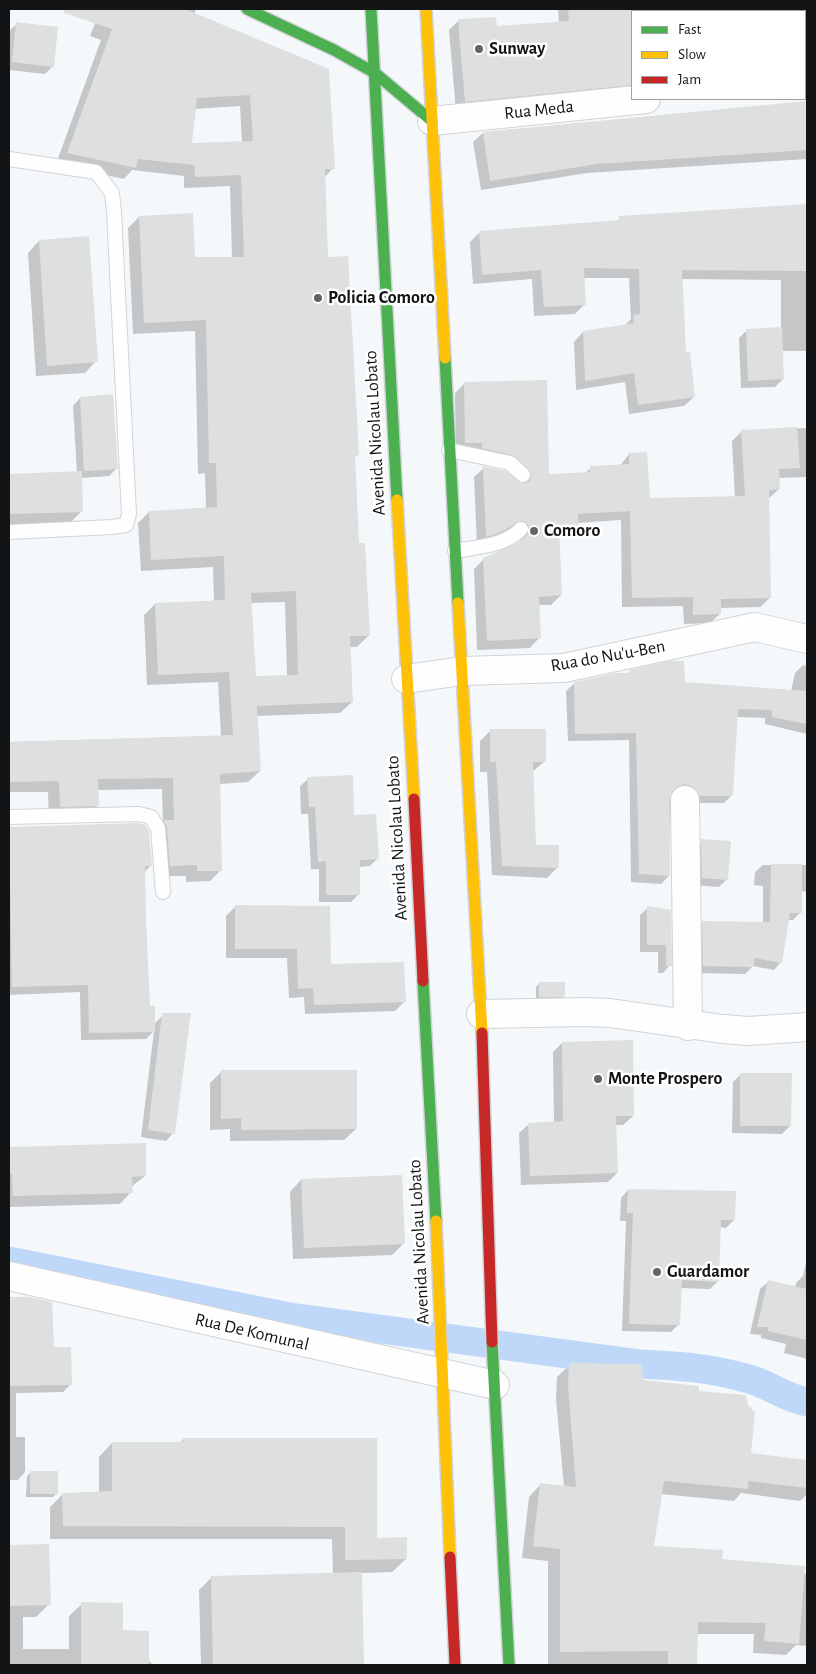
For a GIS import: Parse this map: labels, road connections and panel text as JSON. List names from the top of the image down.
{
  "streets": {
    "main road": ["Avenida Nicolau Lobato"],
    "street": ["Rua Meda", "Rua do Nu'u-Ben", "Rua De Komunal"]
  },
  "crossings": [
    ["Avenida Nicolau Lobato", "Rua do Nu'u-Ben"],
    ["Avenida Nicolau Lobato", "Rua De Komunal"]
  ],
  "places": [
    "Sunway",
    "Policia Comoro",
    "Comoro",
    "Monte Prospero",
    "Guardamor"
  ],
  "legend": ["Fast", "Slow", "Jam"]
}
